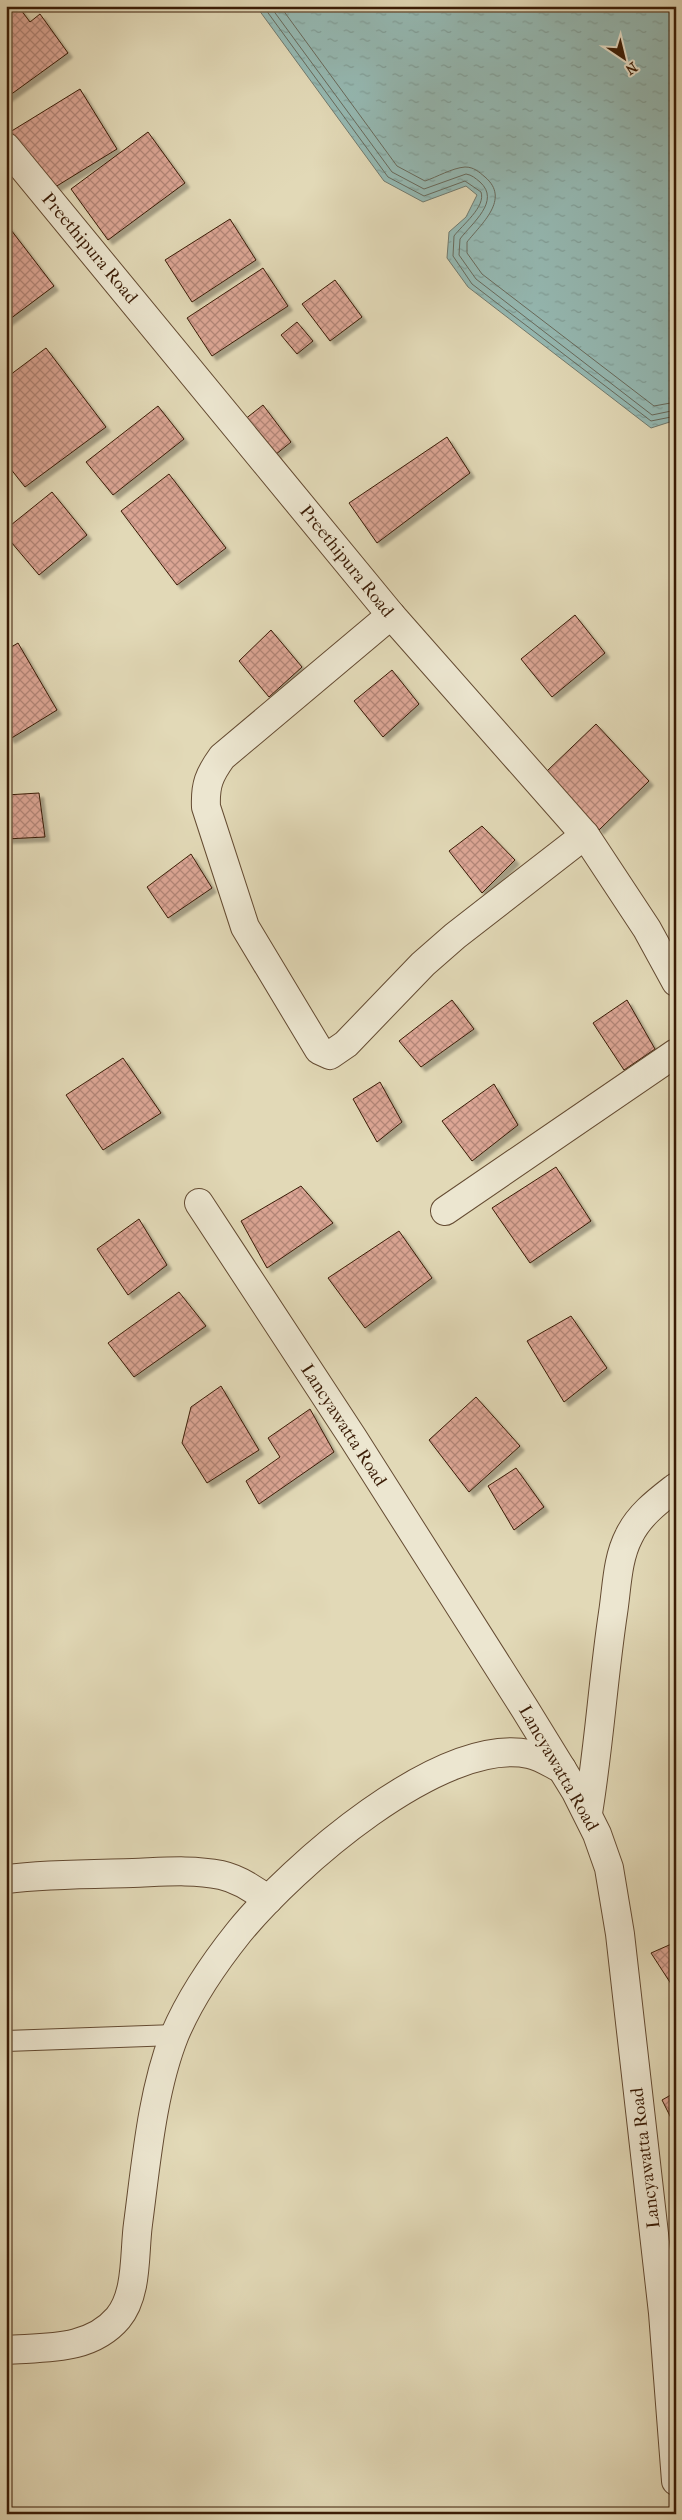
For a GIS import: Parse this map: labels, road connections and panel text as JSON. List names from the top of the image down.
{
  "streets": {
    "street": ["Preethipura Road", "Lancyawatta Road"]
  },
  "north": "bottom right"
}
